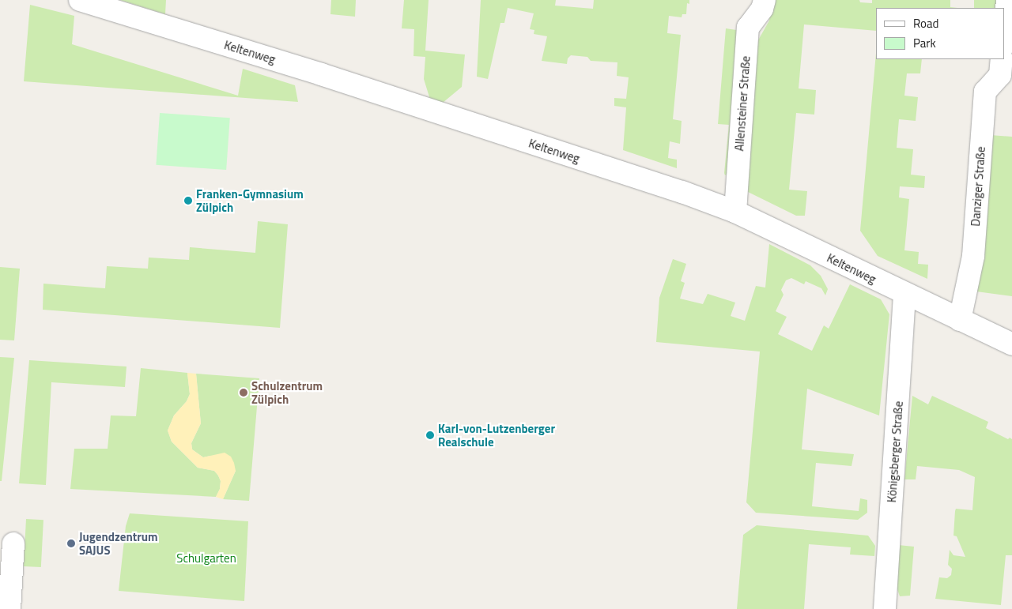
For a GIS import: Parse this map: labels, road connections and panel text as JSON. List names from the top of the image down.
{
  "streets": {
    "street": [
      "Keltenweg",
      "Allensteiner Straße",
      "Danziger Straße",
      "Königsberger Straße"
    ]
  },
  "crossings": [
    ["Keltenweg", "Allensteiner Straße"],
    ["Keltenweg", "Danziger Straße"],
    ["Keltenweg", "Königsberger Straße"]
  ],
  "parks": ["Schulgarten"],
  "places": [
    "Franken-Gymnasium Zülpich",
    "Schulzentrum Zülpich",
    "Karl-von-Lutzenberger Realschule",
    "Jugendzentrum SAJUS"
  ],
  "legend": ["Road", "Park"]
}
